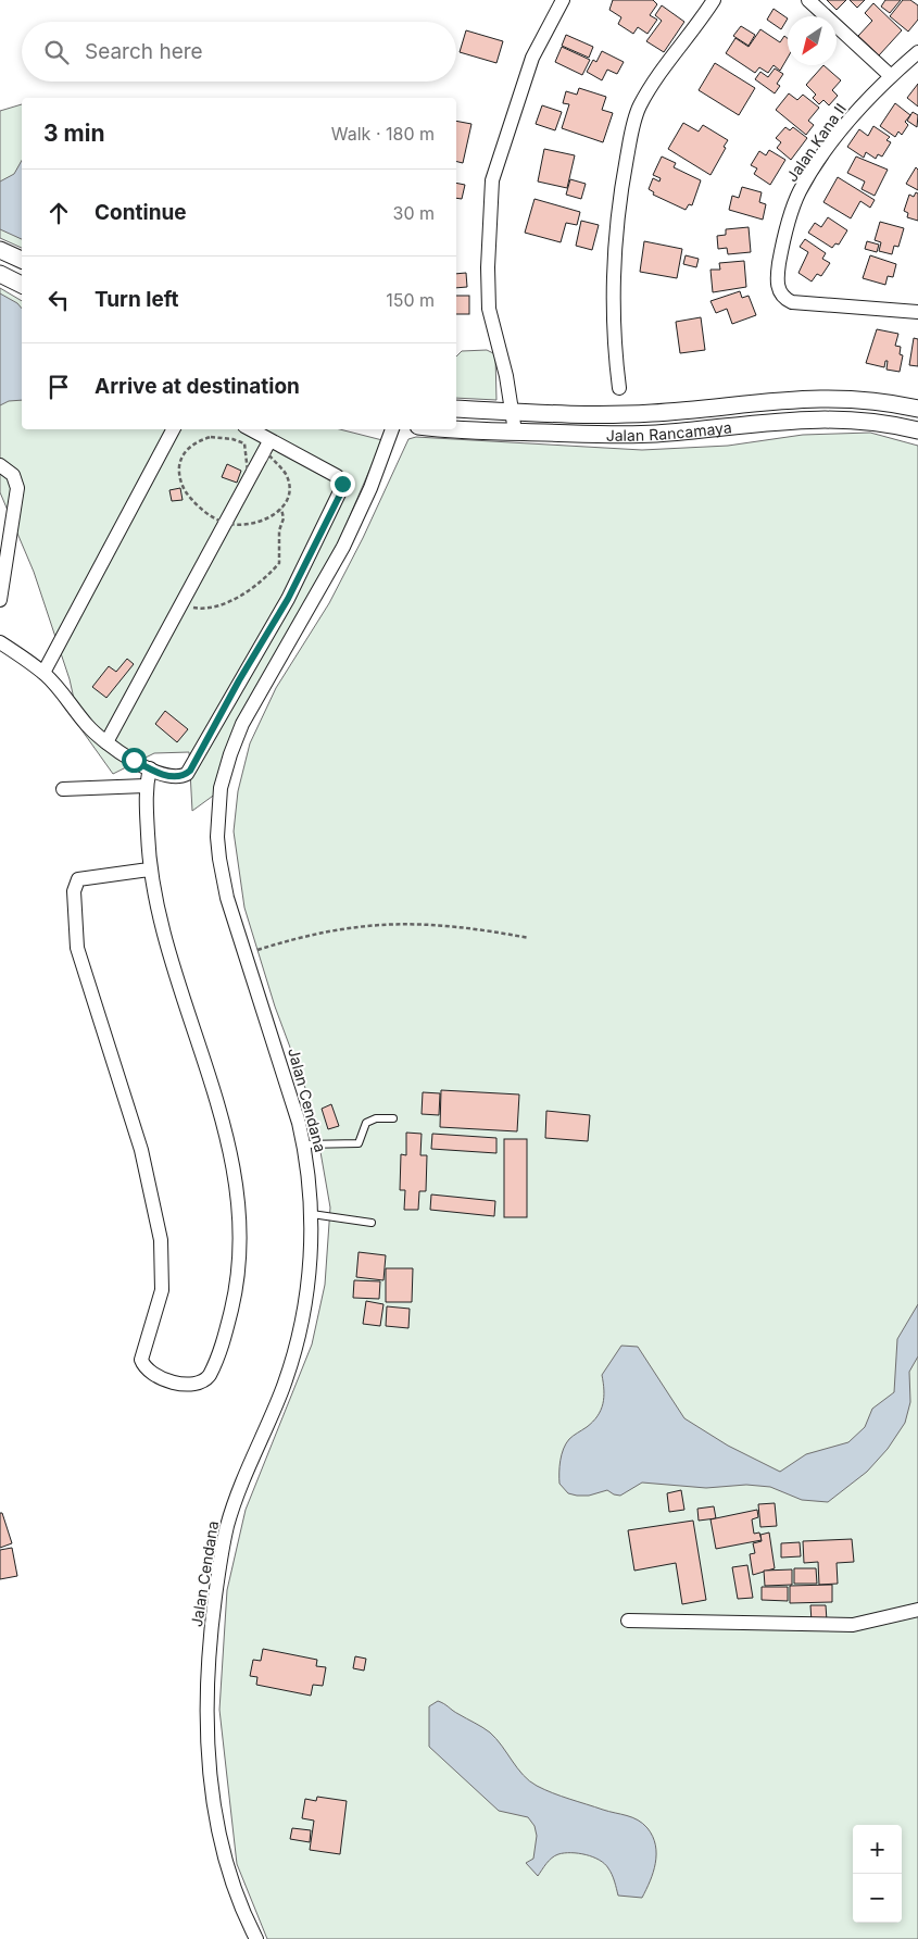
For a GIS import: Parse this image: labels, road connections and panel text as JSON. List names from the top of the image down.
{
  "streets": {
    "street": ["Jalan Kana II", "Jalan Rancamaya", "Jalan Cendana"]
  },
  "north": "bottom left",
  "page": {
    "search": "Search here",
    "heading": ["3 min", "Walk · 180 m"],
    "list": [
      ["Continue", "30 m"],
      ["Turn left", "150 m"],
      "Arrive at destination"
    ],
    "map_buttons": ["+", "−"]
  }
}
